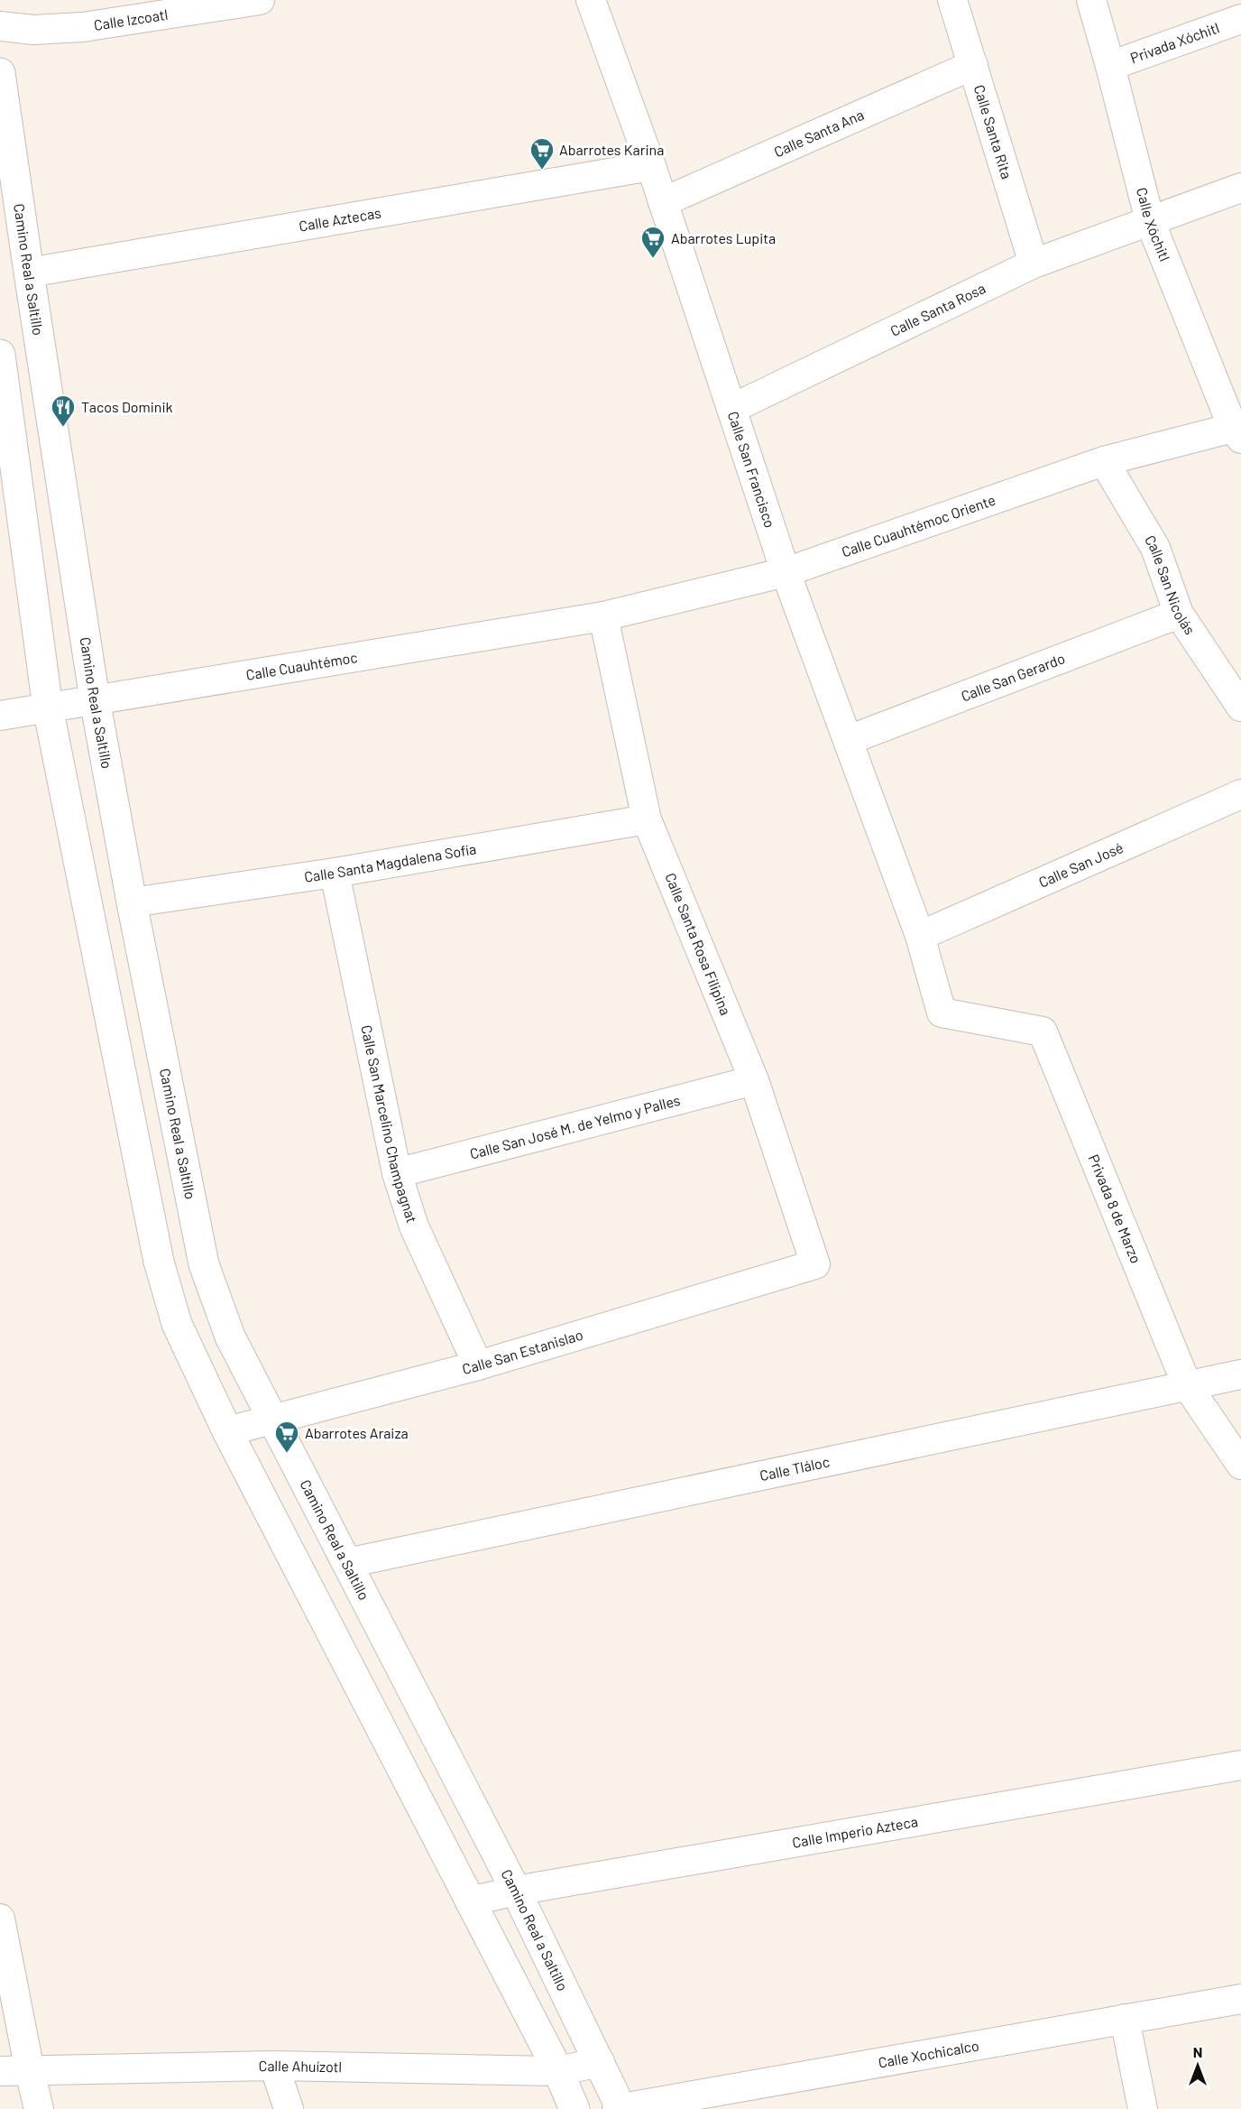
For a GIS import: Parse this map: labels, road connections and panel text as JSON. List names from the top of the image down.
{
  "streets": {
    "street": [
      "Calle Izcoatl",
      "Privada Xóchitl",
      "Calle Santa Rita",
      "Calle Santa Ana",
      "Calle Aztecas",
      "Calle Xóchitl",
      "Camino Real a Saltillo",
      "Calle Santa Rosa",
      "Calle San Francisco",
      "Calle Cuauhtémoc Oriente",
      "Calle San Nicolás",
      "Calle Cuauhtémoc",
      "Calle San Gerardo",
      "Calle Santa Magdalena Sofía",
      "Calle San José",
      "Calle Santa Rosa Filipina",
      "Calle San Marcelino Champagnat",
      "Calle San José M. de Yelmo y Palles",
      "Privada 8 de Marzo",
      "Calle San Estanislao",
      "Calle Tláloc",
      "Calle Imperio Azteca",
      "Calle Xochicalco",
      "Calle Ahuízotl"
    ]
  },
  "crossings": [
    ["Privada Xóchitl", "Calle Xóchitl"],
    ["Calle Santa Rita", "Calle Santa Ana"],
    ["Calle Santa Rita", "Calle Santa Rosa"],
    ["Calle Santa Ana", "Calle San Francisco"],
    ["Calle Aztecas", "Camino Real a Saltillo"],
    ["Calle Aztecas", "Calle San Francisco"],
    ["Calle Xóchitl", "Calle Santa Rosa"],
    ["Calle Xóchitl", "Calle Cuauhtémoc Oriente"],
    ["Camino Real a Saltillo", "Calle Cuauhtémoc"],
    ["Camino Real a Saltillo", "Calle Santa Magdalena Sofía"],
    ["Camino Real a Saltillo", "Calle San Estanislao"],
    ["Camino Real a Saltillo", "Calle Tláloc"],
    ["Camino Real a Saltillo", "Calle Imperio Azteca"],
    ["Camino Real a Saltillo", "Calle Xochicalco"],
    ["Camino Real a Saltillo", "Calle Ahuízotl"],
    ["Calle Santa Rosa", "Calle San Francisco"],
    ["Calle San Francisco", "Calle Cuauhtémoc Oriente"],
    ["Calle San Francisco", "Calle San Gerardo"],
    ["Calle San Francisco", "Calle San José"],
    ["Calle San Francisco", "Privada 8 de Marzo"],
    ["Calle Cuauhtémoc Oriente", "Calle San Nicolás"],
    ["Calle Cuauhtémoc Oriente", "Calle Cuauhtémoc"],
    ["Calle Cuauhtémoc Oriente", "Calle Santa Rosa Filipina"],
    ["Calle San Nicolás", "Calle San Gerardo"],
    ["Calle Cuauhtémoc", "Calle Santa Rosa Filipina"],
    ["Calle Santa Magdalena Sofía", "Calle Santa Rosa Filipina"],
    ["Calle Santa Magdalena Sofía", "Calle San Marcelino Champagnat"],
    ["Calle Santa Rosa Filipina", "Calle San José M. de Yelmo y Palles"],
    ["Calle Santa Rosa Filipina", "Calle San Estanislao"],
    ["Calle San Marcelino Champagnat", "Calle San José M. de Yelmo y Palles"],
    ["Calle San Marcelino Champagnat", "Calle San Estanislao"],
    ["Privada 8 de Marzo", "Calle Tláloc"]
  ],
  "places": {
    "supermarket": ["Abarrotes Karina", "Abarrotes Lupita", "Abarrotes Araiza"],
    "restaurant": ["Tacos Dominik"]
  },
  "north": "top"
}
